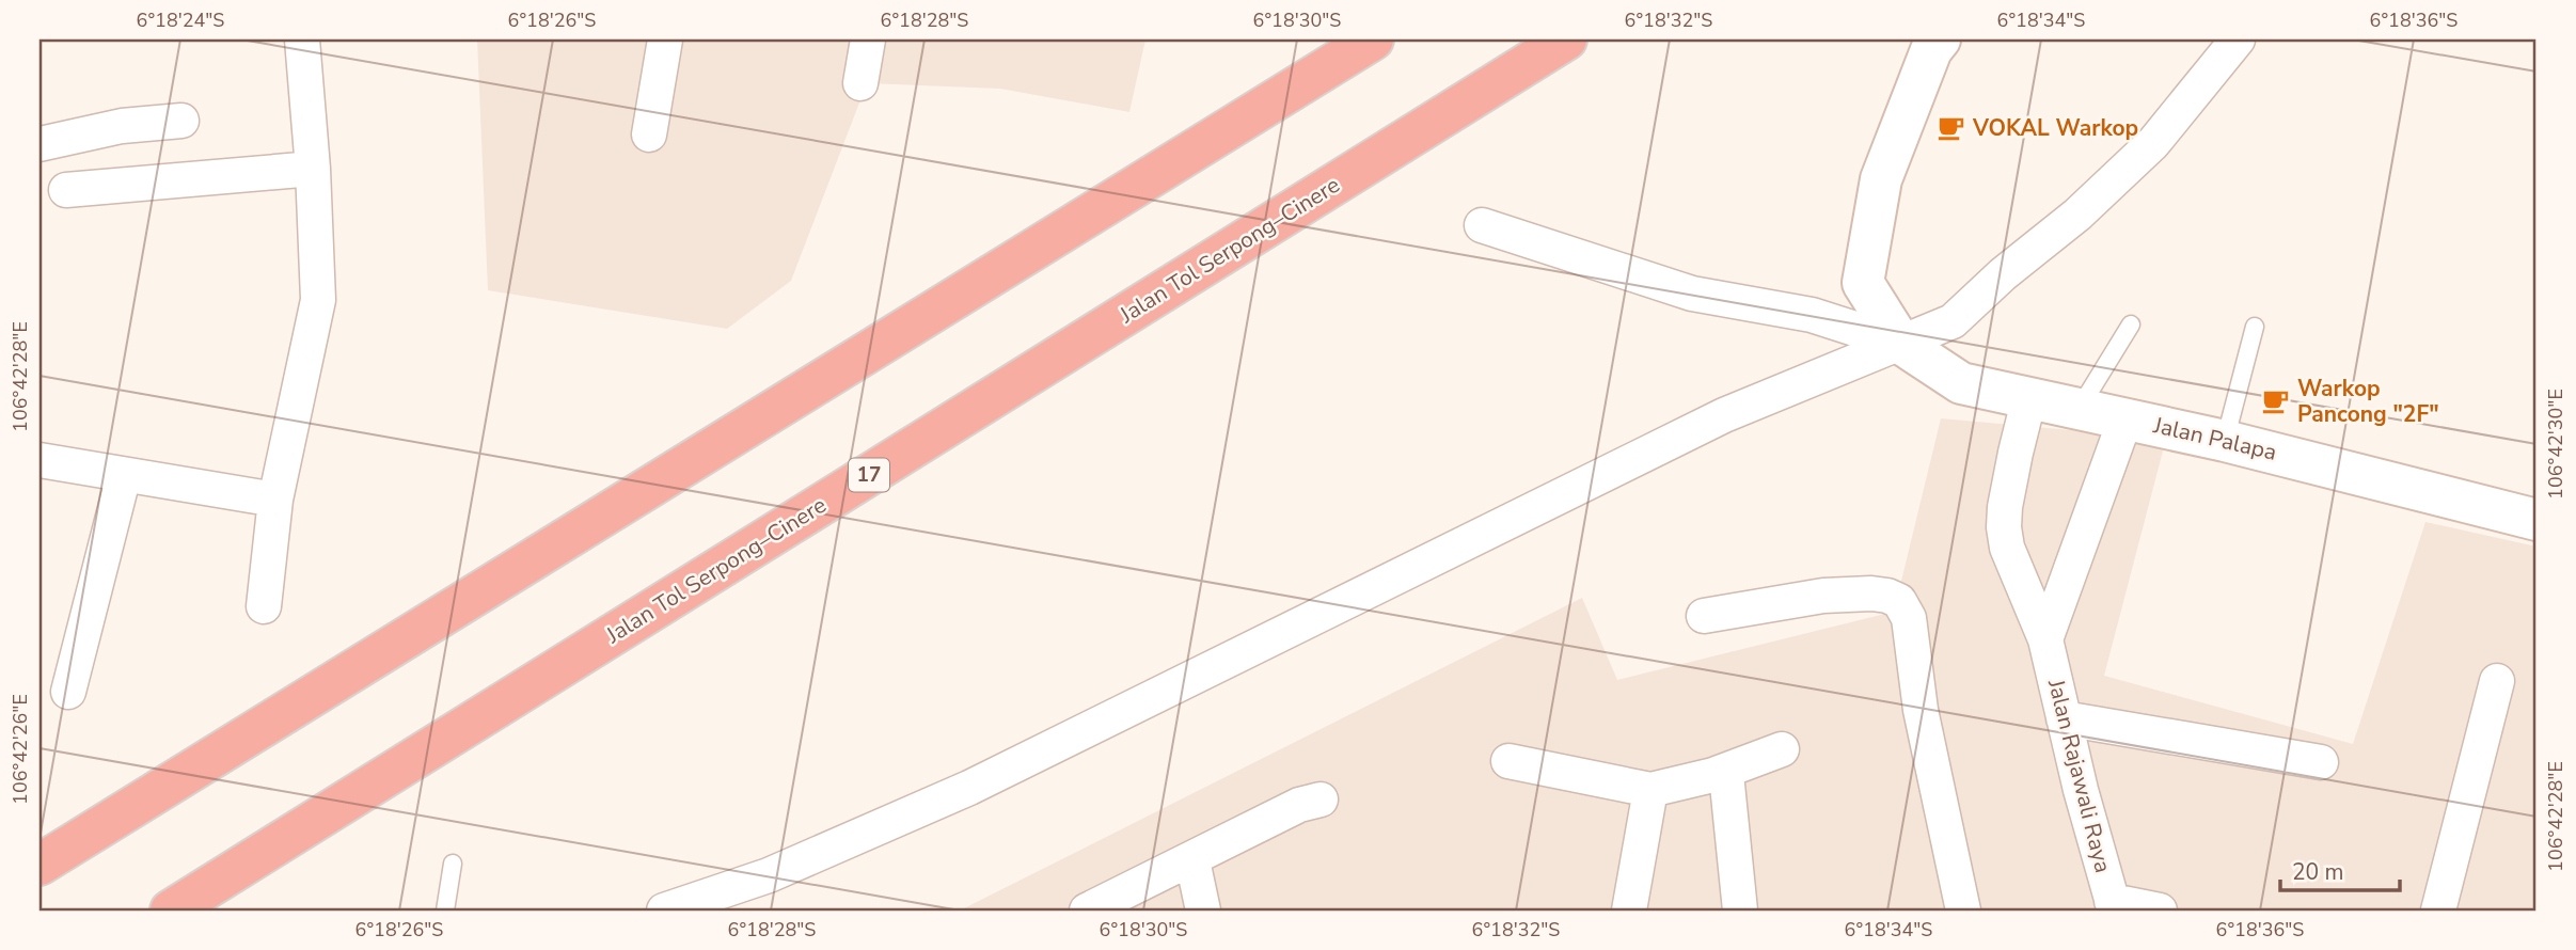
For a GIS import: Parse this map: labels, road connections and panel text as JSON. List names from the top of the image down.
{
  "streets": {
    "highway": ["Jalan Tol Serpong–Cinere", "17"],
    "street": ["Jalan Palapa", "Jalan Rajawali Raya"]
  },
  "crossings": [
    ["Jalan Palapa", "Jalan Rajawali Raya"]
  ],
  "places": {
    "cafe": ["VOKAL Warkop", "Warkop Pancong \"2F\""]
  },
  "scale_bar": "20 m",
  "coordinates": [
    "6°18'24\"S",
    "6°18'26\"S",
    "6°18'28\"S",
    "6°18'30\"S",
    "6°18'32\"S",
    "6°18'34\"S",
    "6°18'36\"S",
    "106°42'28\"E",
    "106°42'30\"E",
    "106°42'26\"E"
  ]
}
